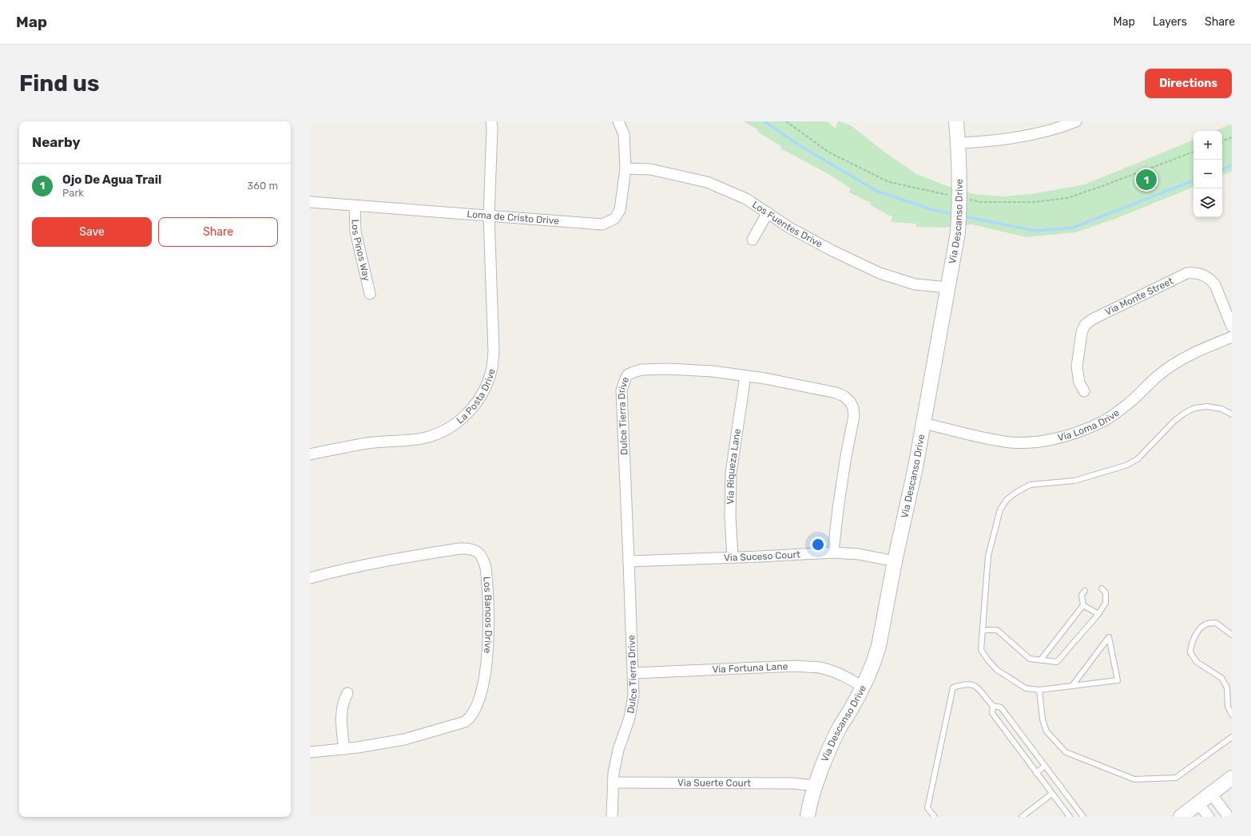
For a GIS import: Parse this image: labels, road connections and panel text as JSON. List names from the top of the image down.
{
  "streets": {
    "street": [
      "Loma de Cristo Drive",
      "Via Descanso Drive",
      "Los Fuentes Drive",
      "Los Pinos Way",
      "Via Monte Street",
      "La Posta Drive",
      "Dulce Tierra Drive",
      "Via Loma Drive",
      "Via Riqueza Lane",
      "Via Suceso Court",
      "Los Bancos Drive",
      "Via Fortuna Lane",
      "Via Suerte Court"
    ]
  },
  "crossings": [
    ["Loma de Cristo Drive", "Los Fuentes Drive"],
    ["Loma de Cristo Drive", "Los Pinos Way"],
    ["Loma de Cristo Drive", "La Posta Drive"],
    ["Via Descanso Drive", "Los Fuentes Drive"],
    ["Via Descanso Drive", "Via Loma Drive"],
    ["Via Descanso Drive", "Via Suceso Court"],
    ["Via Descanso Drive", "Via Fortuna Lane"],
    ["Via Descanso Drive", "Via Suerte Court"],
    ["Dulce Tierra Drive", "Via Riqueza Lane"],
    ["Dulce Tierra Drive", "Via Suceso Court"],
    ["Dulce Tierra Drive", "Via Fortuna Lane"],
    ["Dulce Tierra Drive", "Via Suerte Court"],
    ["Via Riqueza Lane", "Via Suceso Court"]
  ],
  "page": {
    "header": "Map",
    "nav": ["Map", "Layers", "Share"],
    "buttons": [
      "Directions",
      ["Save", "Share"]
    ],
    "title": "Find us",
    "heading": "Nearby",
    "map_buttons": ["+", "−"],
    "list": [
      {
        "mark": "1",
        "name": "Ojo De Agua Trail",
        "note": "Park",
        "value": "360 m"
      }
    ],
    "pins": "1"
  }
}
